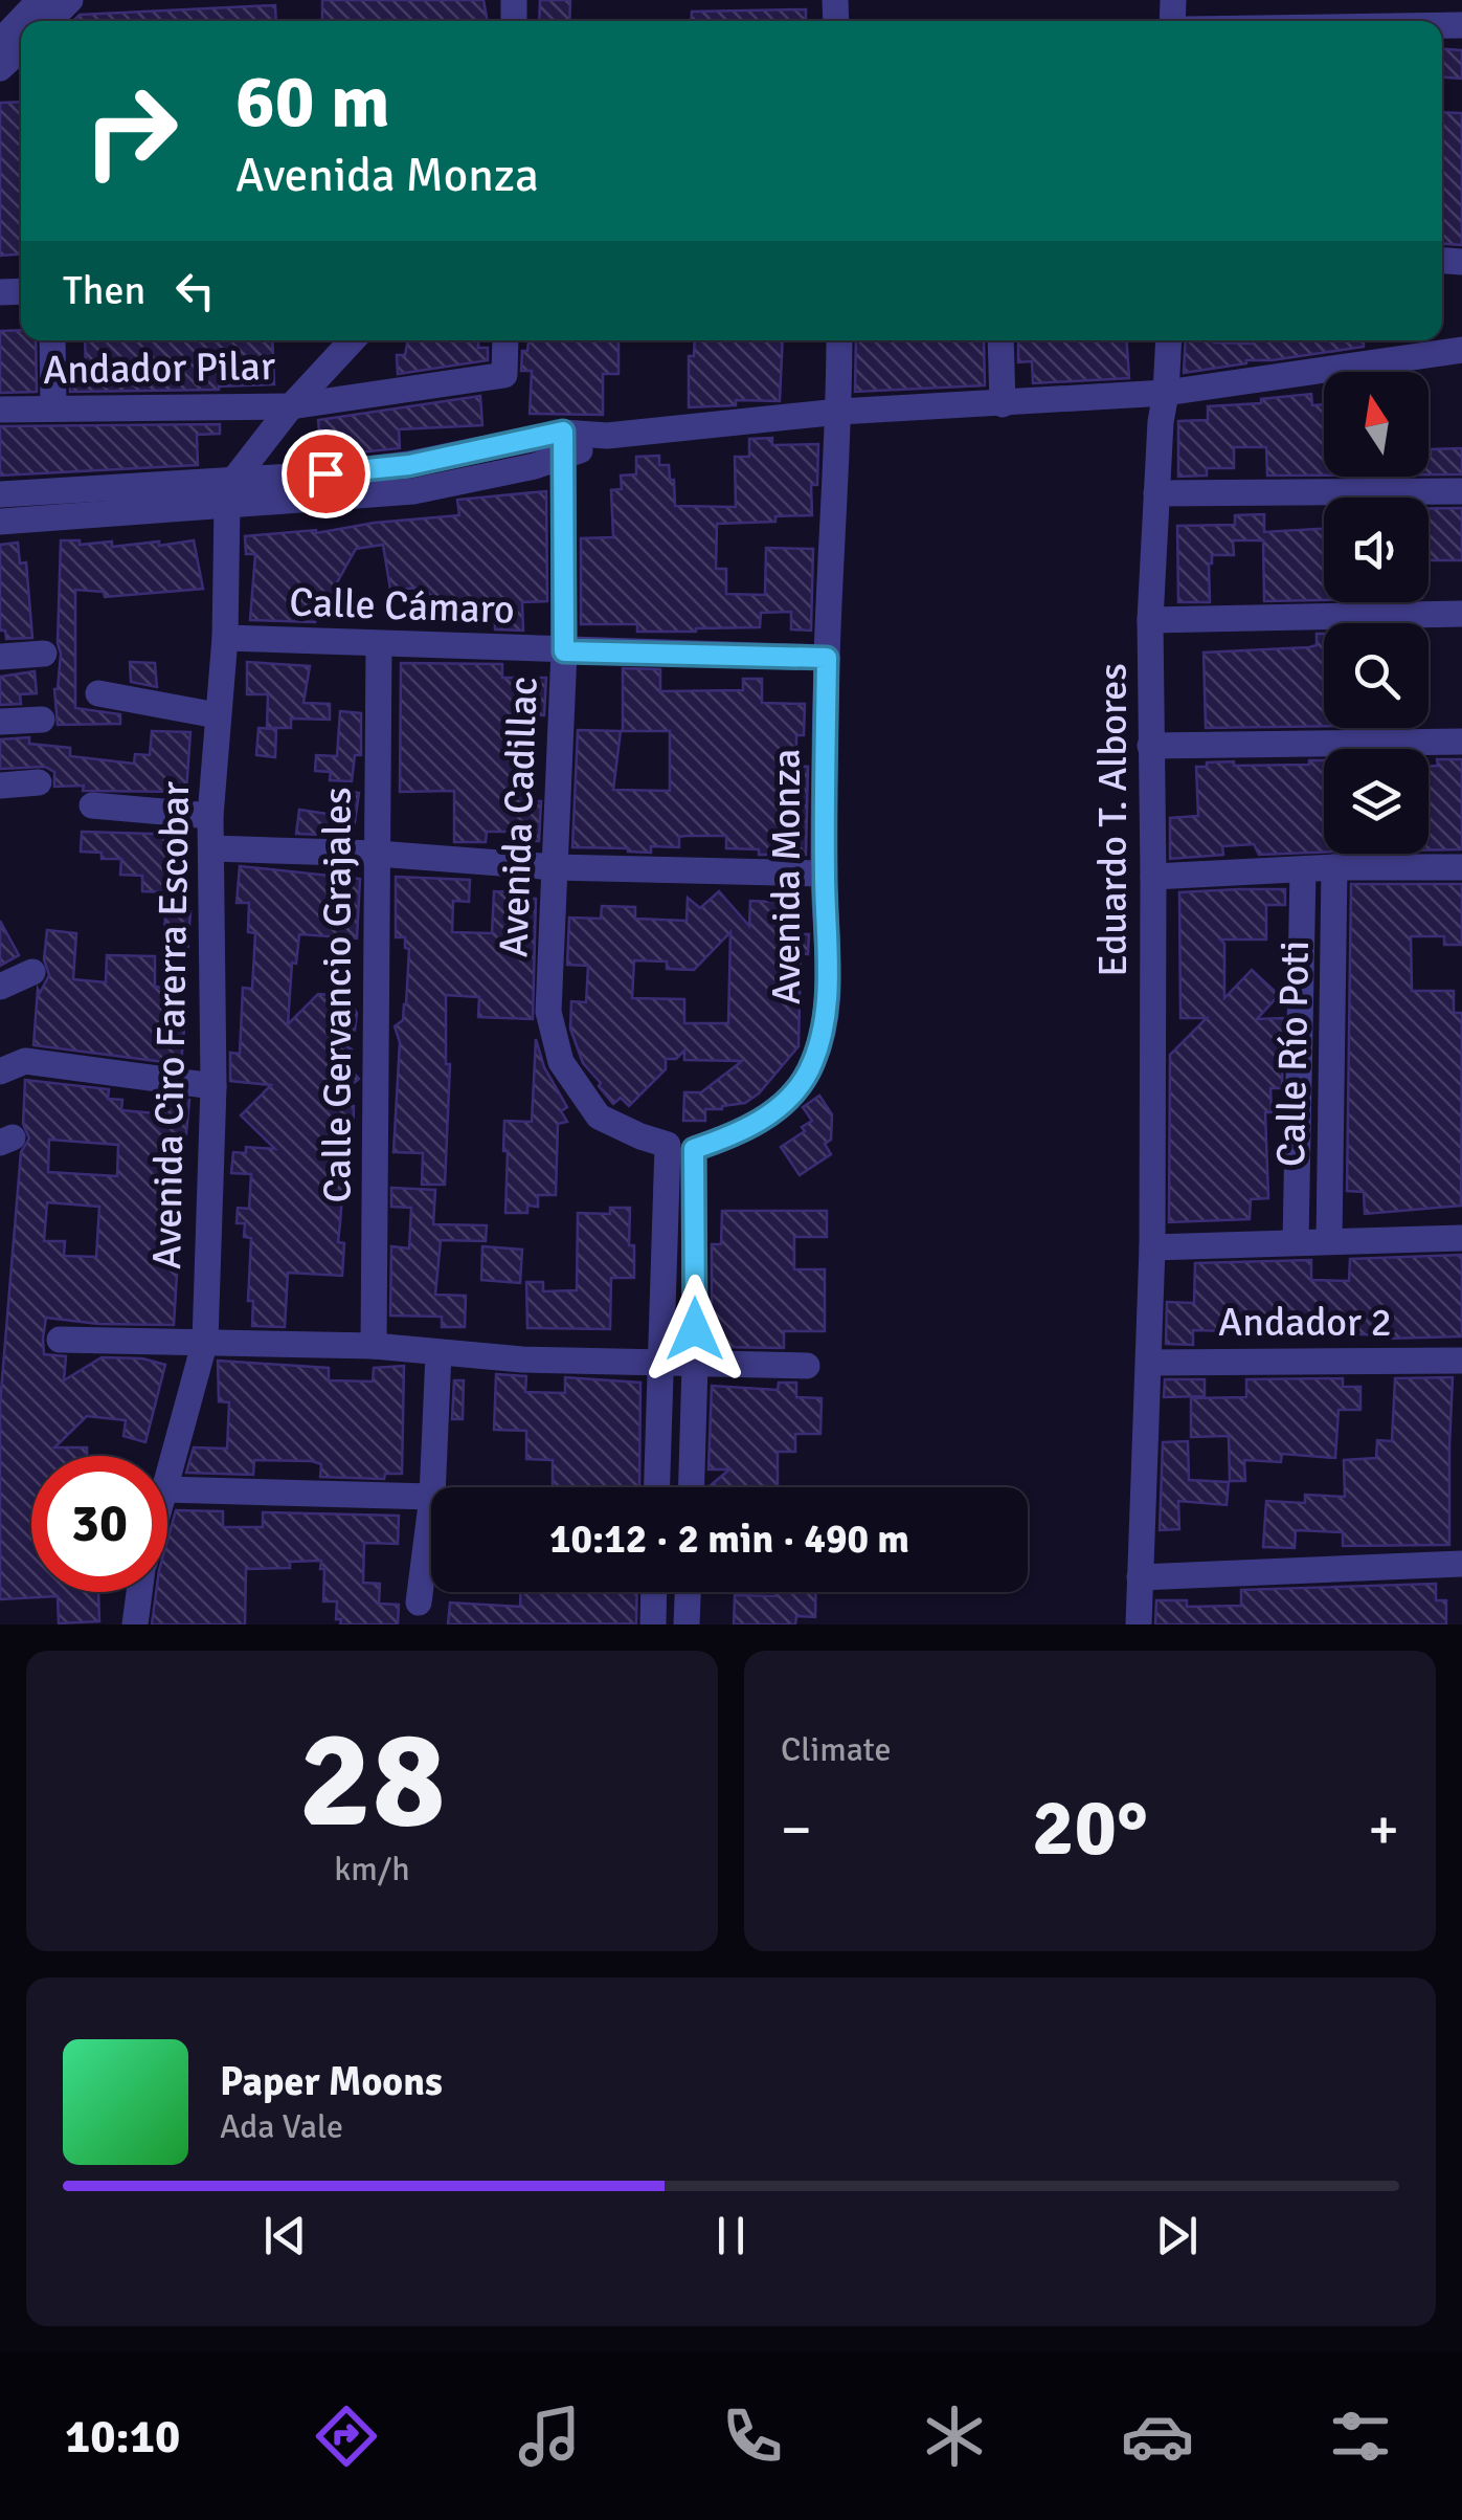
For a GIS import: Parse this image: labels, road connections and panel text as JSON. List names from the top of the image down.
{
  "streets": {
    "street": [
      "Andador Pilar",
      "Calle Cámaro",
      "Avenida Cadillac",
      "Eduardo T. Albores",
      "Avenida Monza",
      "Calle Gervancio Grajales",
      "Avenida Ciro Farerra Escobar",
      "Calle Río Poti",
      "Andador 2"
    ]
  },
  "crossings": [
    ["Calle Cámaro", "Avenida Cadillac"],
    ["Calle Cámaro", "Avenida Monza"],
    ["Calle Cámaro", "Calle Gervancio Grajales"],
    ["Calle Cámaro", "Avenida Ciro Farerra Escobar"],
    ["Avenida Cadillac", "Avenida Monza"],
    ["Eduardo T. Albores", "Andador 2"]
  ],
  "north": "top",
  "page": {
    "turn": ["60 m", "Avenida Monza"],
    "then": "Then",
    "limit": "30",
    "trip": "10:12 · 2 min · 490 m",
    "tile": [
      ["28", "km/h"],
      "Climate"
    ],
    "heat": ["−", "20°", "+"],
    "song": ["Paper Moons", "Ada Vale"],
    "tabs": "10:10"
  }
}
